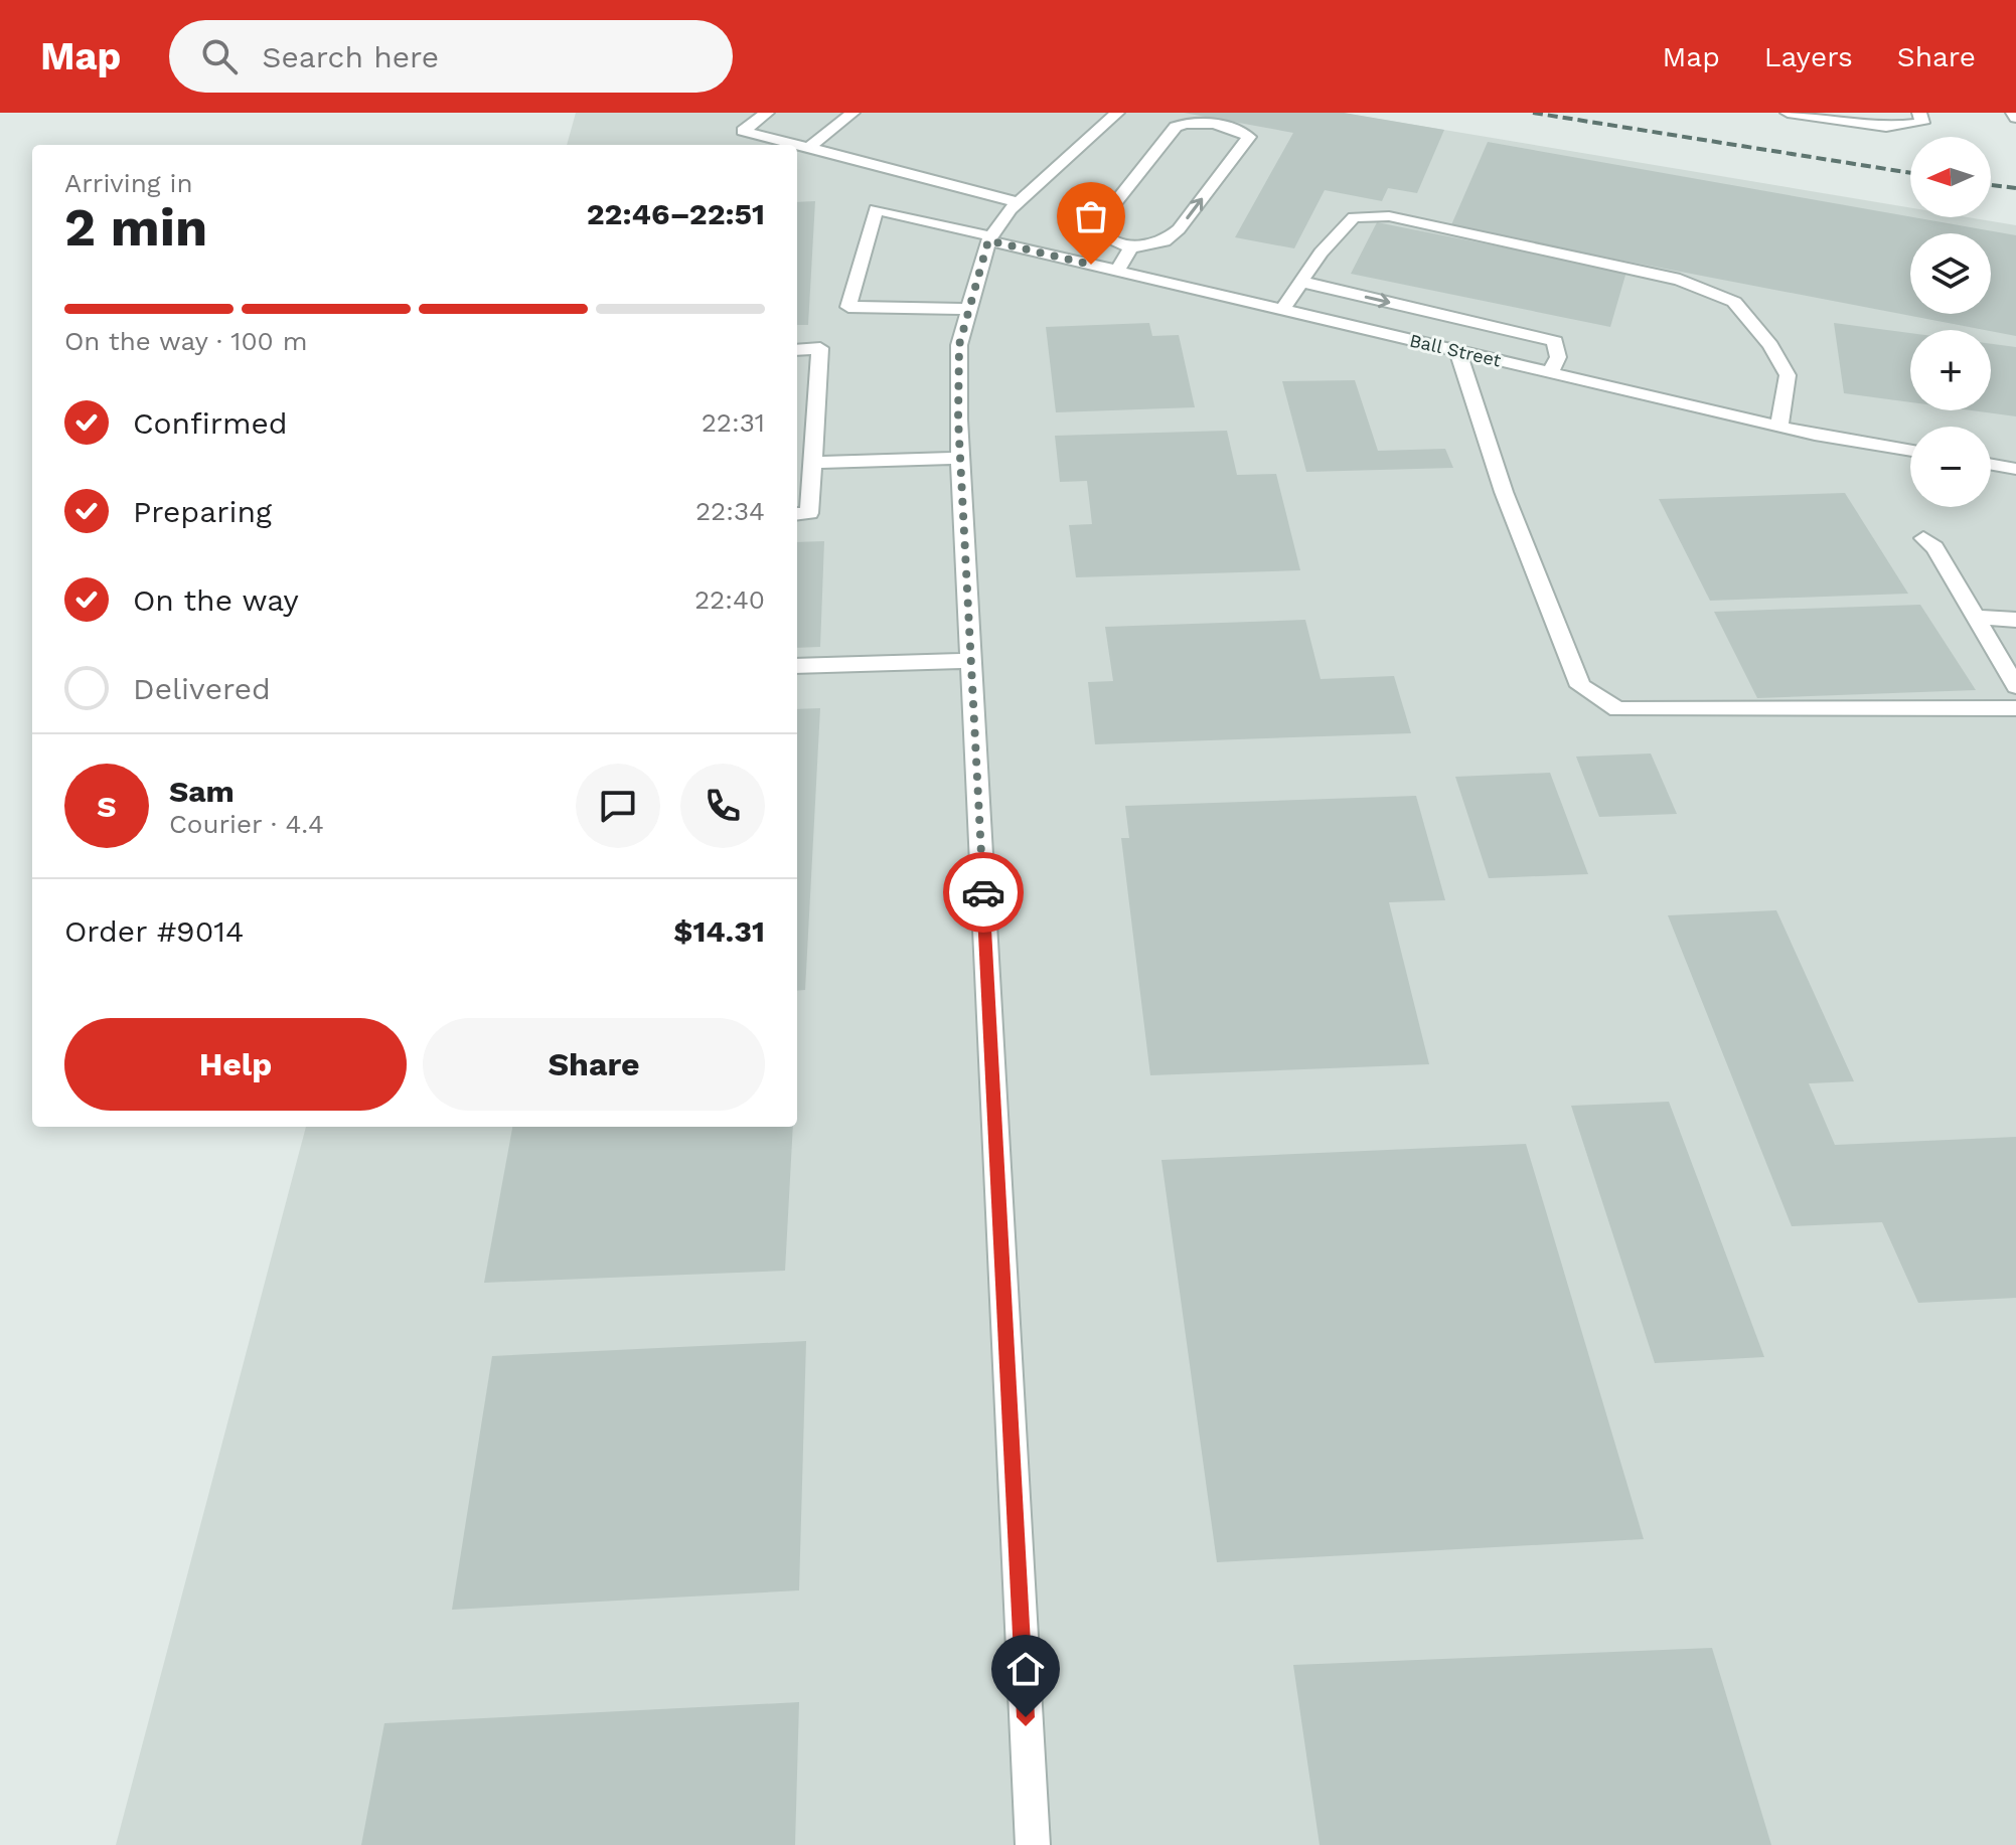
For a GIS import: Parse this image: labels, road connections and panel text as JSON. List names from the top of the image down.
{
  "streets": {
    "street": ["Ball Street"]
  },
  "north": "left",
  "page": {
    "header": "Map",
    "search": "Search here",
    "nav": ["Map", "Layers", "Share"],
    "map_buttons": ["+", "−"],
    "heading": ["2 min", "Arriving in", "22:46–22:51"],
    "panel": [
      "Sam",
      "Courier · 4.4",
      "Order #9014",
      "$14.31"
    ],
    "bar": "On the way · 100 m",
    "list": [
      ["Confirmed", "22:31"],
      ["Preparing", "22:34"],
      ["On the way", "22:40"],
      "Delivered"
    ],
    "round": "S",
    "buttons": ["Help", "Share"]
  }
}
